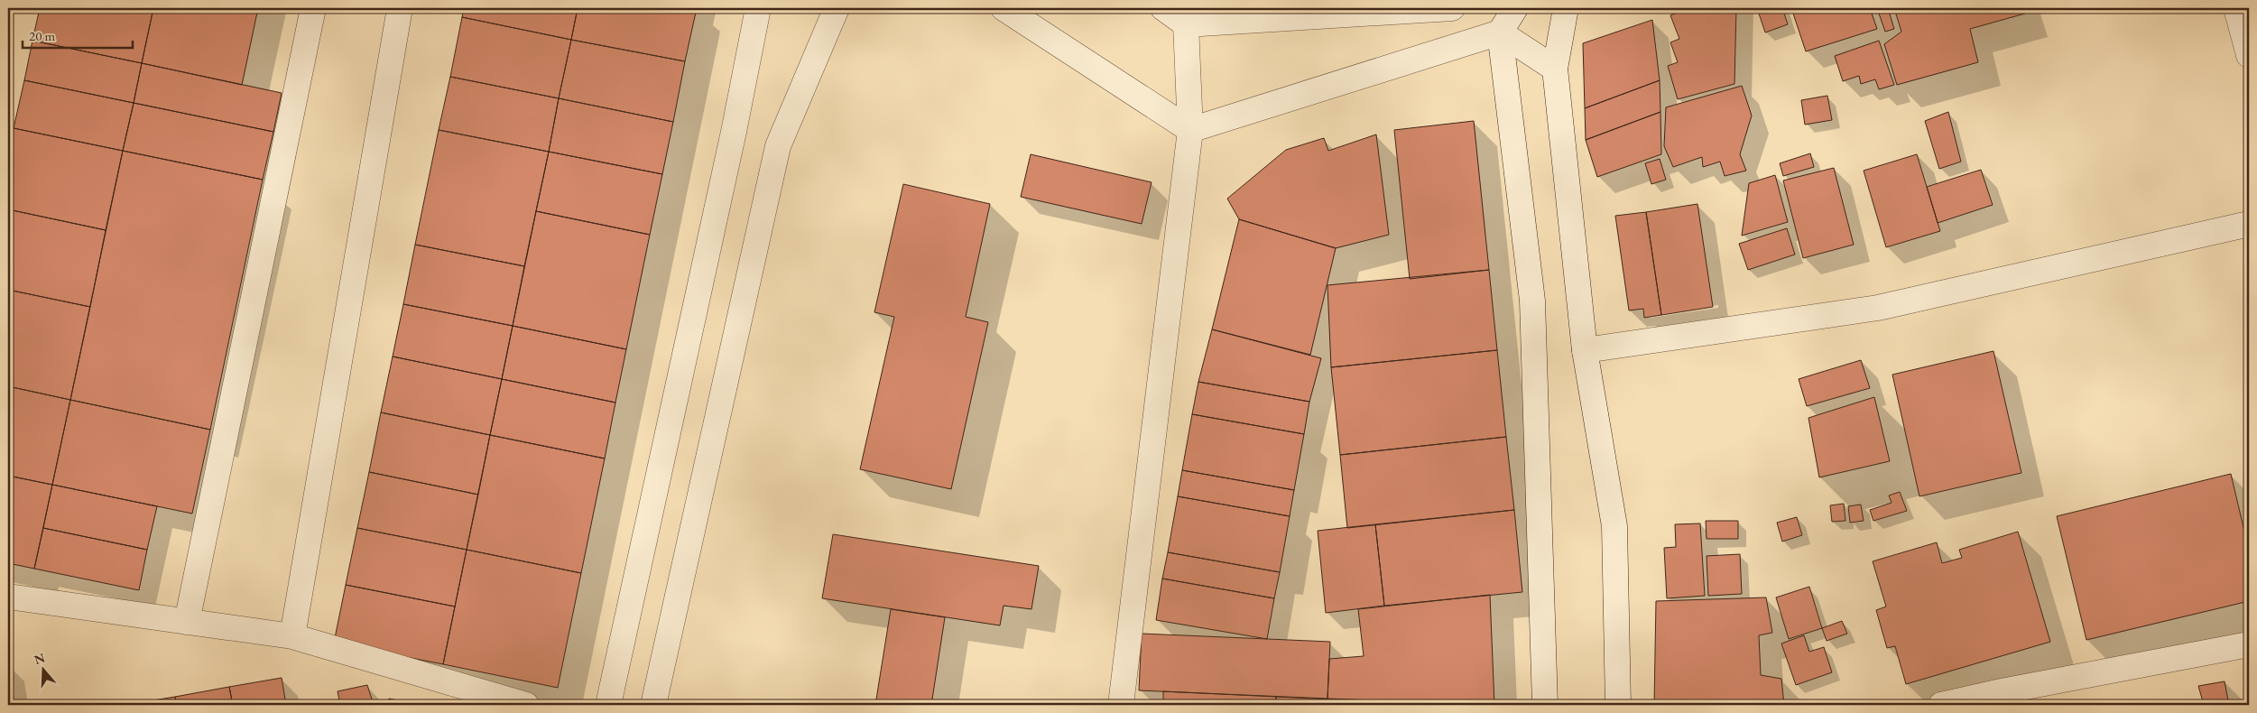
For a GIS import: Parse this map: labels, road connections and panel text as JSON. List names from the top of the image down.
{
  "scale_bar": "20 m",
  "north": "top"
}
